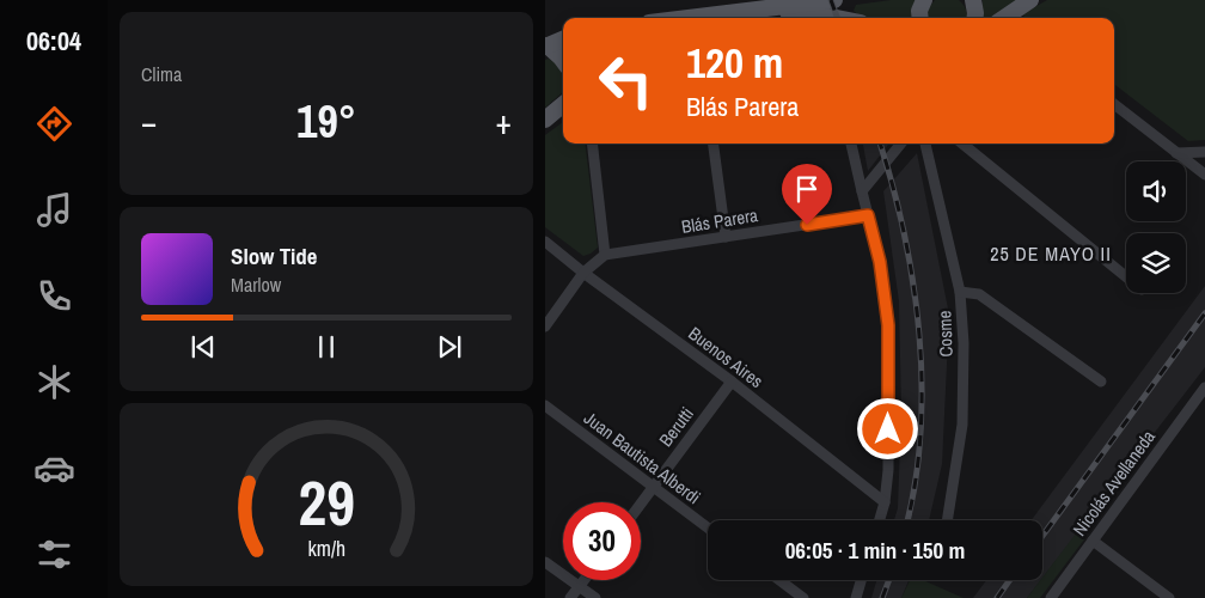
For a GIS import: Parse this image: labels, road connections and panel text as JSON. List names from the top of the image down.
{
  "streets": {
    "street": [
      "Blás Parera",
      "Cosme",
      "Buenos Aires",
      "Berutti",
      "Juan Bautista Alberdi",
      "Nicolás Avellaneda"
    ]
  },
  "crossings": [
    ["Buenos Aires", "Berutti"],
    ["Berutti", "Juan Bautista Alberdi"]
  ],
  "districts": ["25 DE MAYO II"],
  "page": {
    "tabs": "06:04",
    "tile": "Clima",
    "turn": ["120 m", "Blás Parera"],
    "heat": ["−", "19°", "+"],
    "song": ["Slow Tide", "Marlow"],
    "limit": "30",
    "trip": "06:05 · 1 min · 150 m",
    "gauge": ["29", "km/h"]
  }
}
